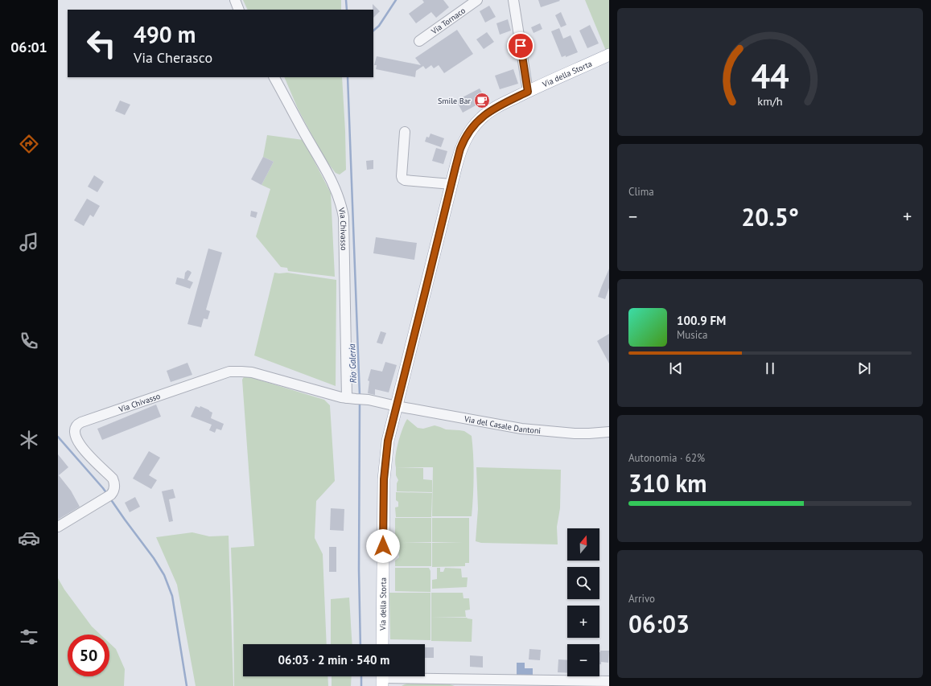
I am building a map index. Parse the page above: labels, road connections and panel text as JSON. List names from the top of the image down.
{
  "streets": {
    "main road": ["Via della Storta"],
    "street": ["Via Tornaco", "Via Chivasso", "Via del Casale Dantoni"]
  },
  "crossings": [
    ["Via della Storta", "Via Chivasso"],
    ["Via della Storta", "Via del Casale Dantoni"],
    ["Via Chivasso", "Via del Casale Dantoni"]
  ],
  "water": ["Rio Galeria"],
  "places": {
    "cafe": ["Smile Bar"]
  },
  "north": "top",
  "page": {
    "tabs": "06:01",
    "turn": ["490 m", "Via Cherasco"],
    "tile": [
      "Clima",
      ["Autonomia · 62%", "310 km"],
      ["Arrivo", "06:03"]
    ],
    "heat": ["−", "20.5°", "+"],
    "song": ["100.9 FM", "Musica"],
    "map_buttons": ["+", "−"],
    "limit": "50",
    "trip": "06:03 · 2 min · 540 m",
    "gauge": ["44", "km/h"]
  }
}
